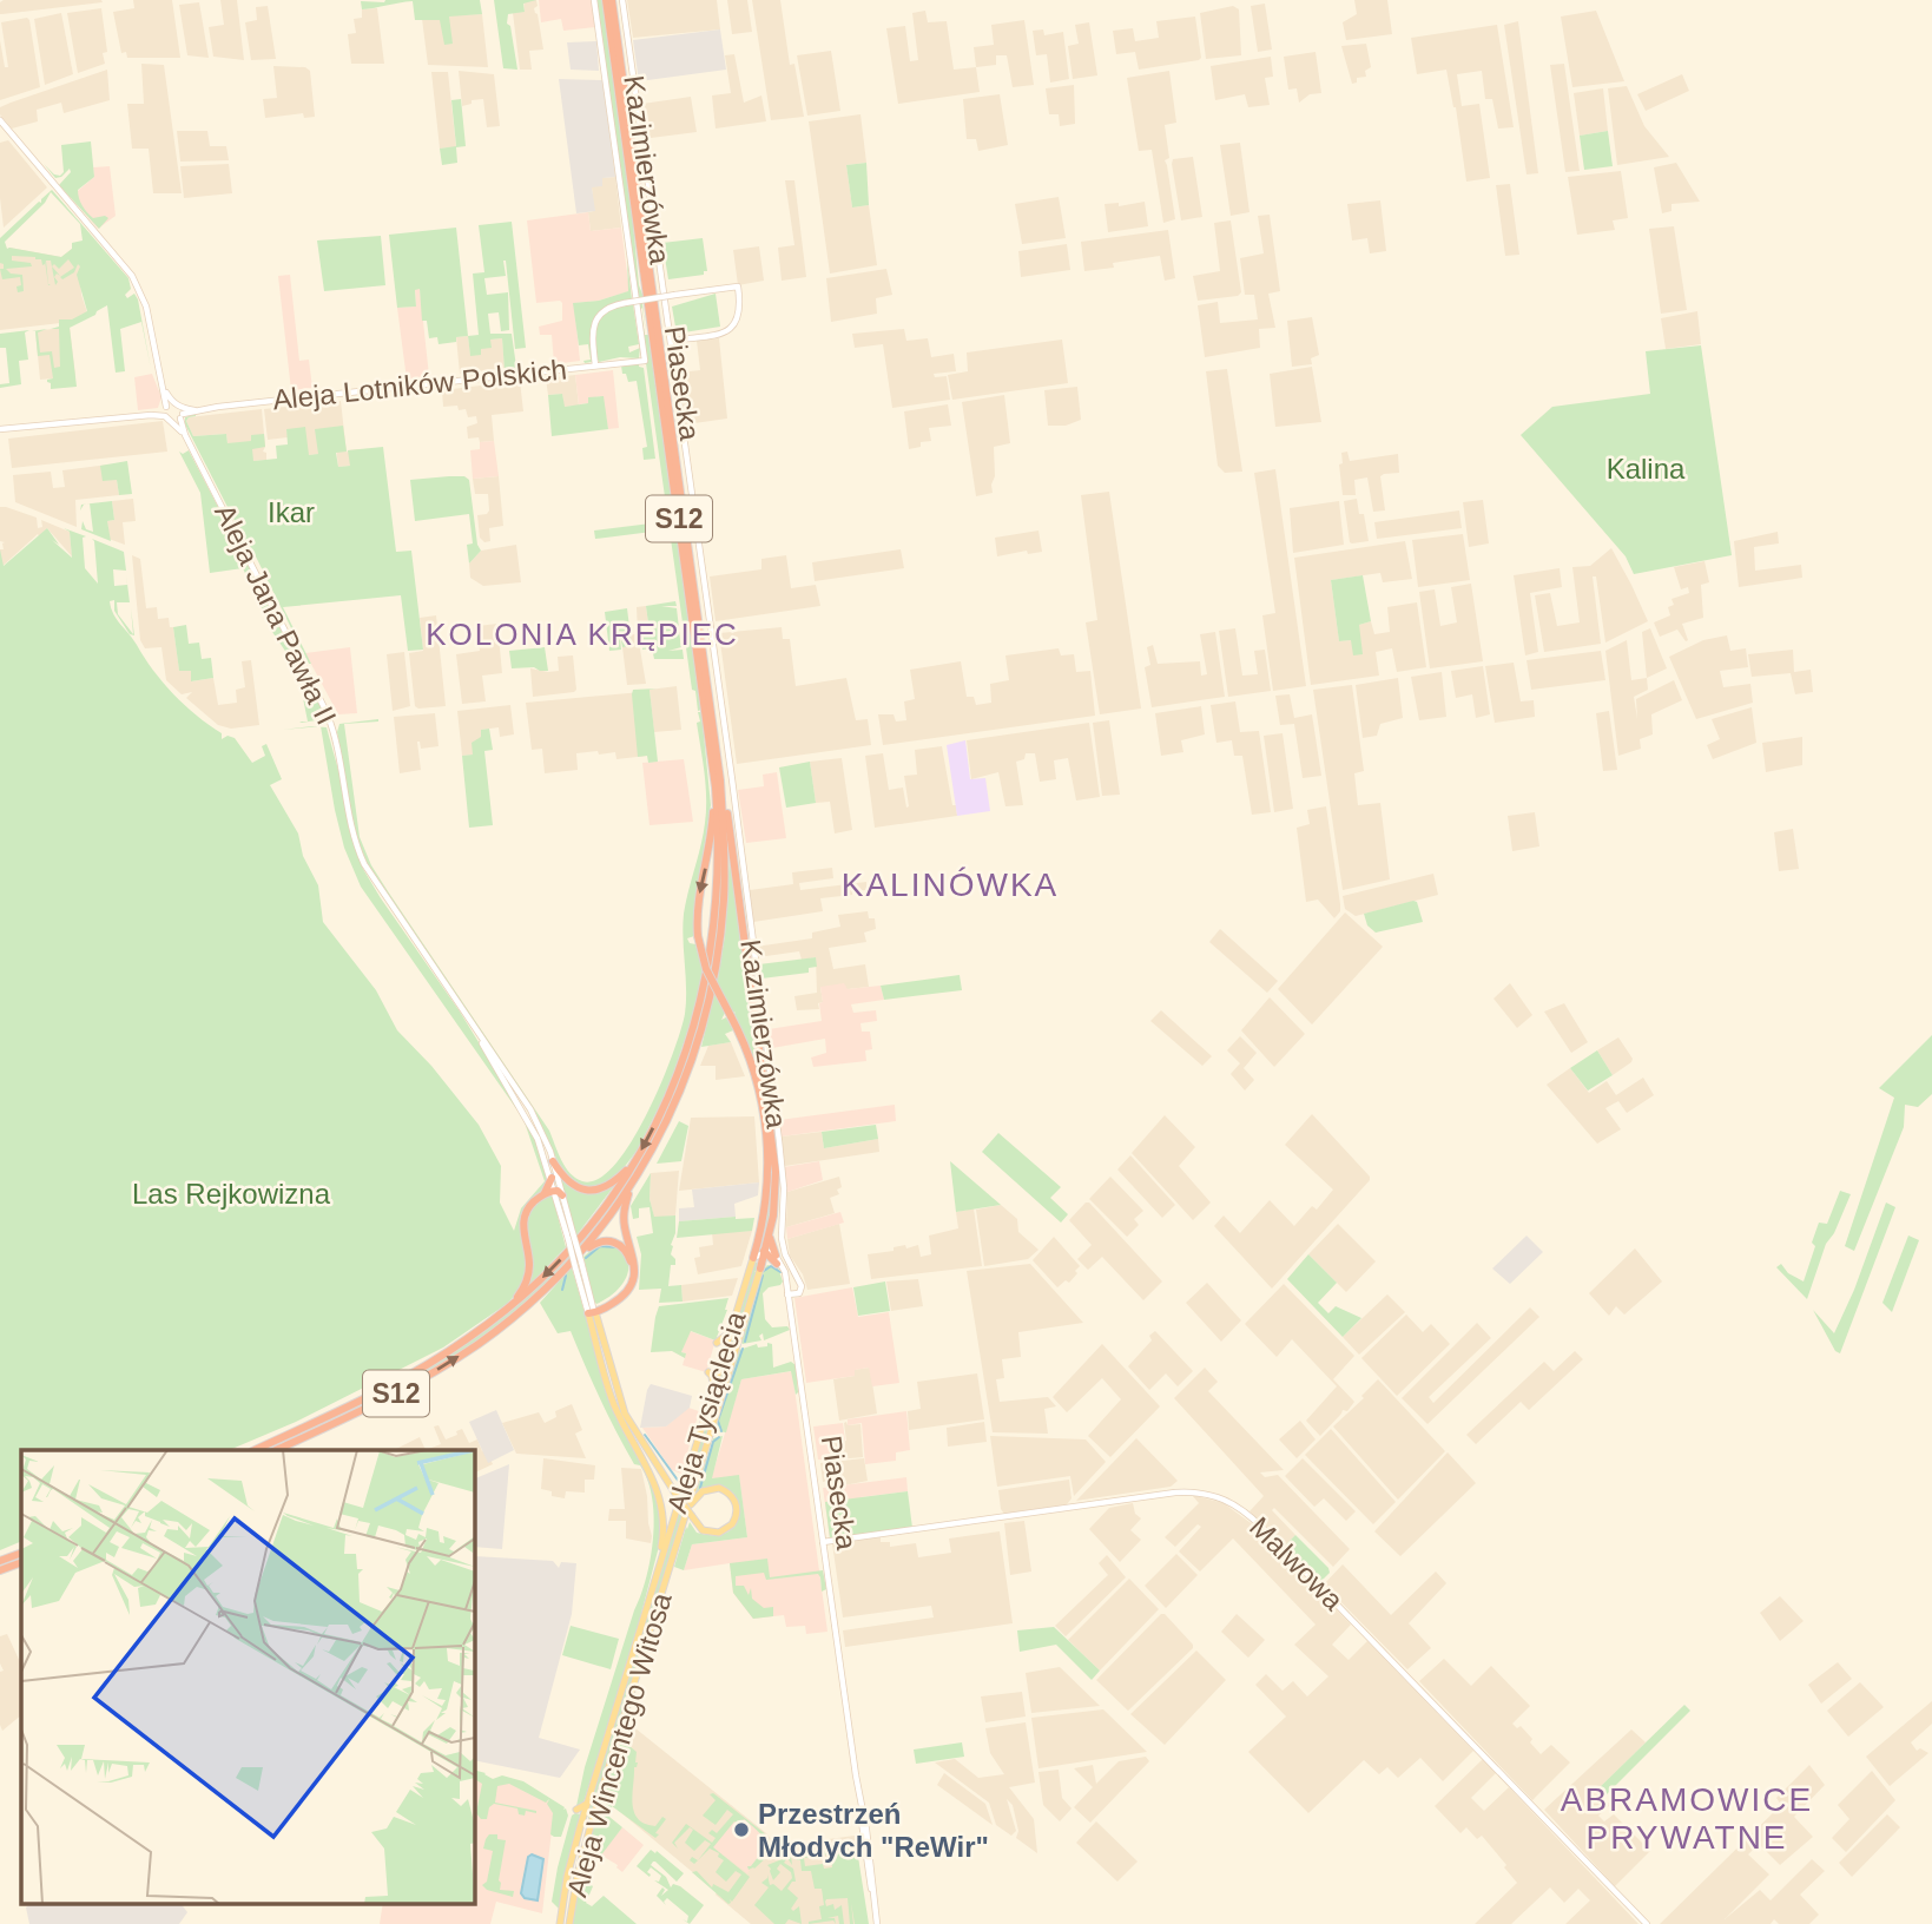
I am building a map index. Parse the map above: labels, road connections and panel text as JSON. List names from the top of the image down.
{
  "streets": {
    "highway": ["Piasecka", "S12"],
    "main road": ["Aleja Tysiąclecia", "Aleja Wincentego Witosa"],
    "street": [
      "Kazimierzówka",
      "Aleja Lotników Polskich",
      "Aleja Jana Pawła II",
      "Malwowa"
    ]
  },
  "crossings": [
    ["Kazimierzówka", "Piasecka"],
    ["Piasecka", "S12"],
    ["Piasecka", "Malwowa"],
    ["Aleja Lotników Polskich", "Aleja Jana Pawła II"],
    ["S12", "Aleja Jana Pawła II"],
    ["Aleja Tysiąclecia", "Aleja Wincentego Witosa"]
  ],
  "districts": ["KOLONIA KRĘPIEC", "KALINÓWKA", "ABRAMOWICE PRYWATNE"],
  "parks": ["Kalina", "Ikar", "Las Rejkowizna"],
  "places": ["Przestrzeń Młodych \"ReWir\""]
}
